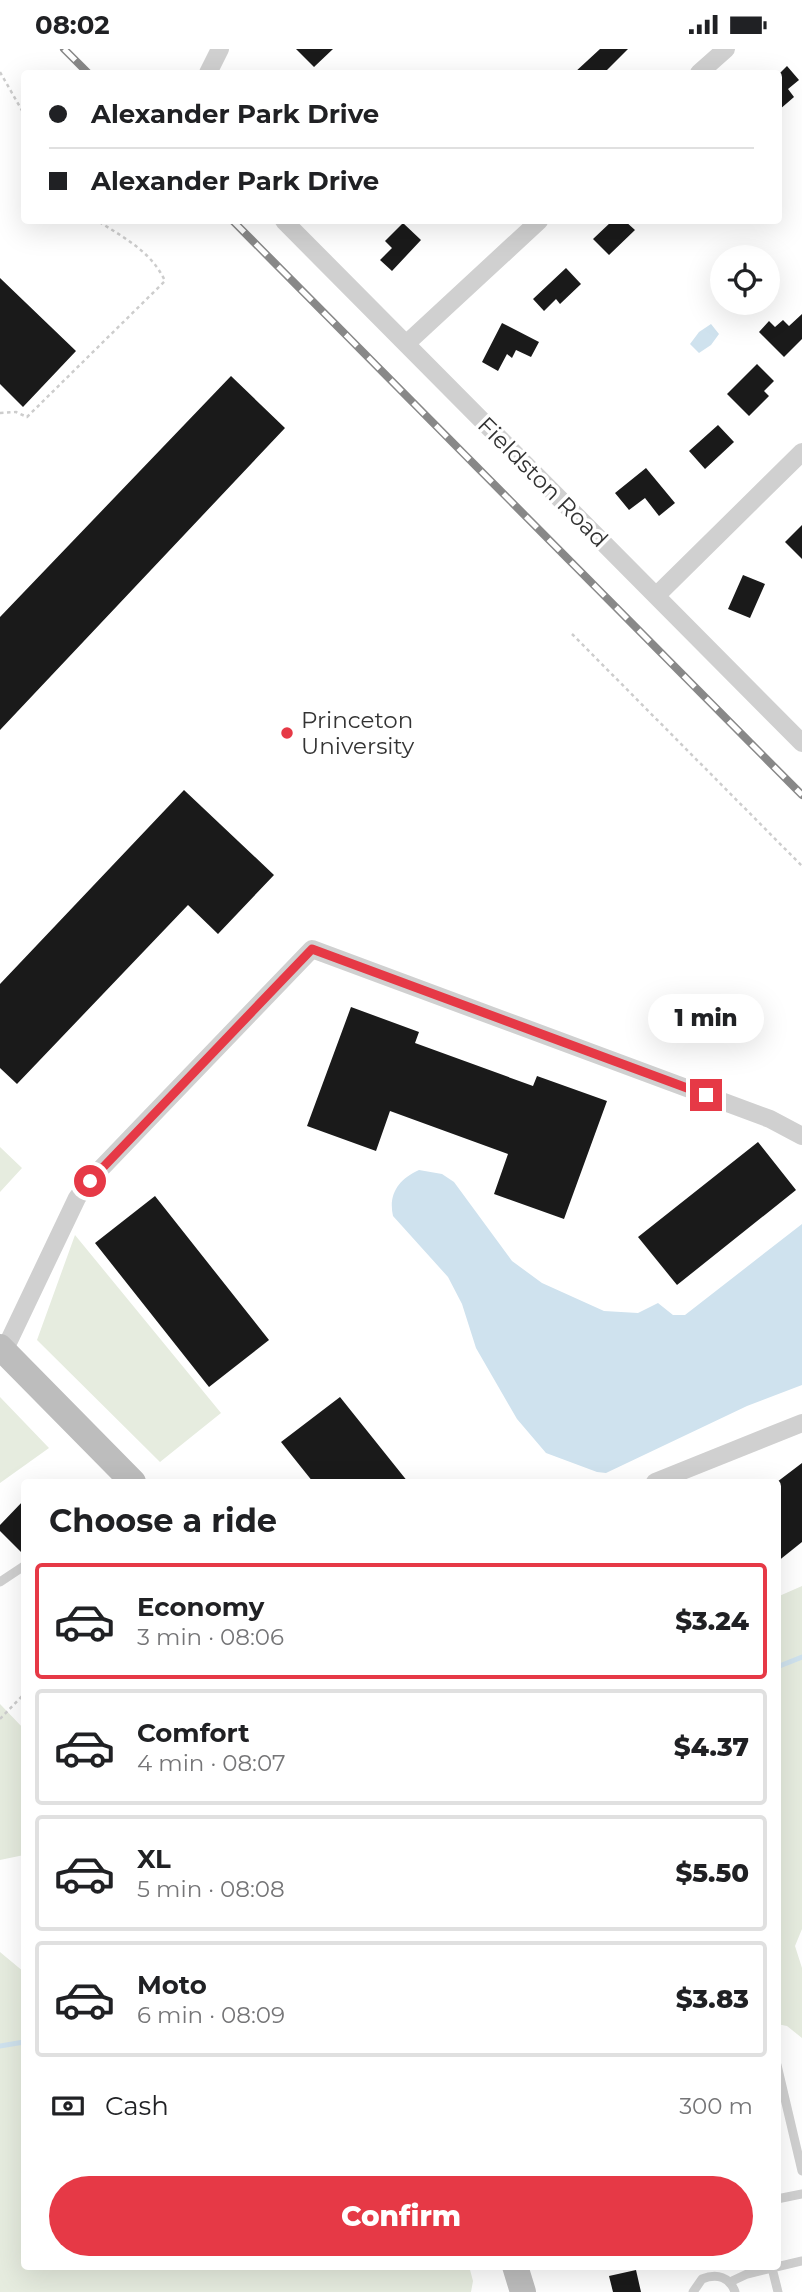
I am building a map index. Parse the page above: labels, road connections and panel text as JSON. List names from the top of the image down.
{
  "streets": {
    "street": ["Fieldston Road"]
  },
  "places": ["Princeton University"],
  "page": {
    "status": "08:02",
    "banner": ["Alexander Park Drive", "Alexander Park Drive"],
    "bubble": "1 min",
    "heading": "Choose a ride",
    "list": [
      {
        "name": "Economy",
        "note": "3 min · 08:06",
        "value": "$3.24"
      },
      {
        "name": "Comfort",
        "note": "4 min · 08:07",
        "value": "$4.37"
      },
      {
        "name": "XL",
        "note": "5 min · 08:08",
        "value": "$5.50"
      },
      {
        "name": "Moto",
        "note": "6 min · 08:09",
        "value": "$3.83"
      }
    ],
    "pay": ["Cash", "300 m"],
    "buttons": "Confirm"
  }
}
